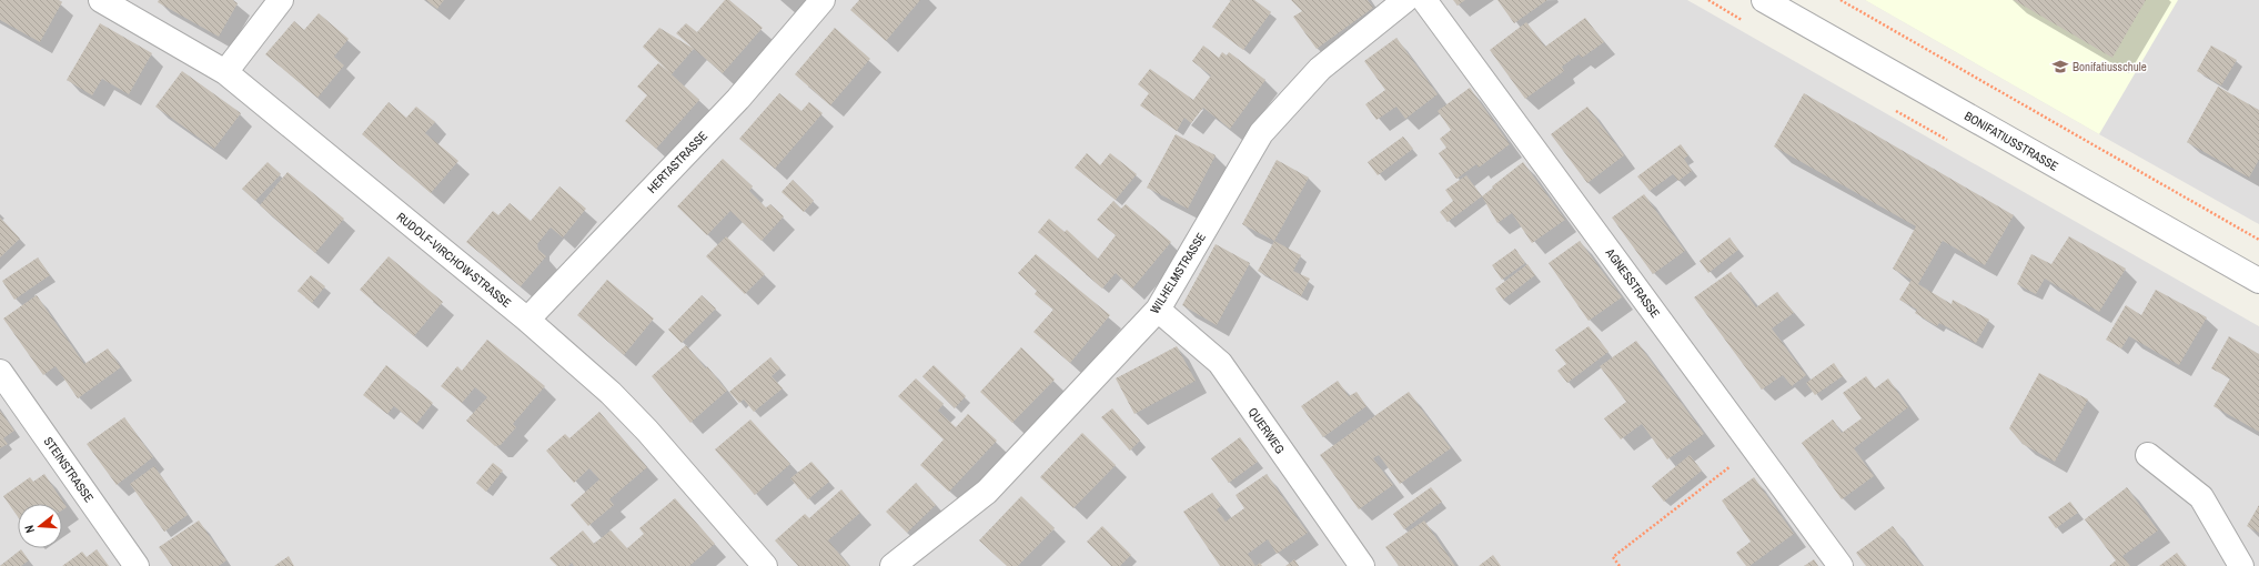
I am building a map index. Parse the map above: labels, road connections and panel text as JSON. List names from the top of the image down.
{
  "streets": {
    "street": [
      "BONIFATIUSSTRASSE",
      "HERTASTRASSE",
      "RUDOLF-VIRCHOW-STRASSE",
      "WILHELMSTRASSE",
      "AGNESSTRASSE",
      "QUERWEG",
      "STEINSTRASSE"
    ]
  },
  "crossings": [
    ["HERTASTRASSE", "RUDOLF-VIRCHOW-STRASSE"],
    ["WILHELMSTRASSE", "QUERWEG"]
  ],
  "places": {
    "school or university": ["Bonifatiusschule"]
  },
  "north": "left"
}
